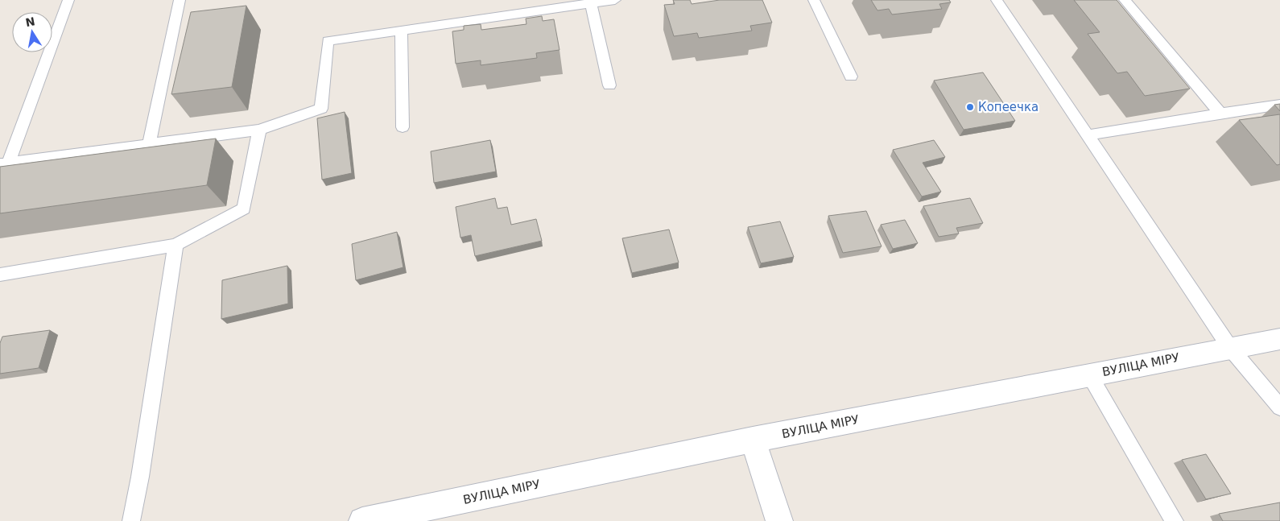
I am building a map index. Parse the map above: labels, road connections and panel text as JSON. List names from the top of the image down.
{
  "streets": {
    "main road": ["ВУЛІЦА МІРУ"]
  },
  "places": ["Копеечка"],
  "north": "top"
}
